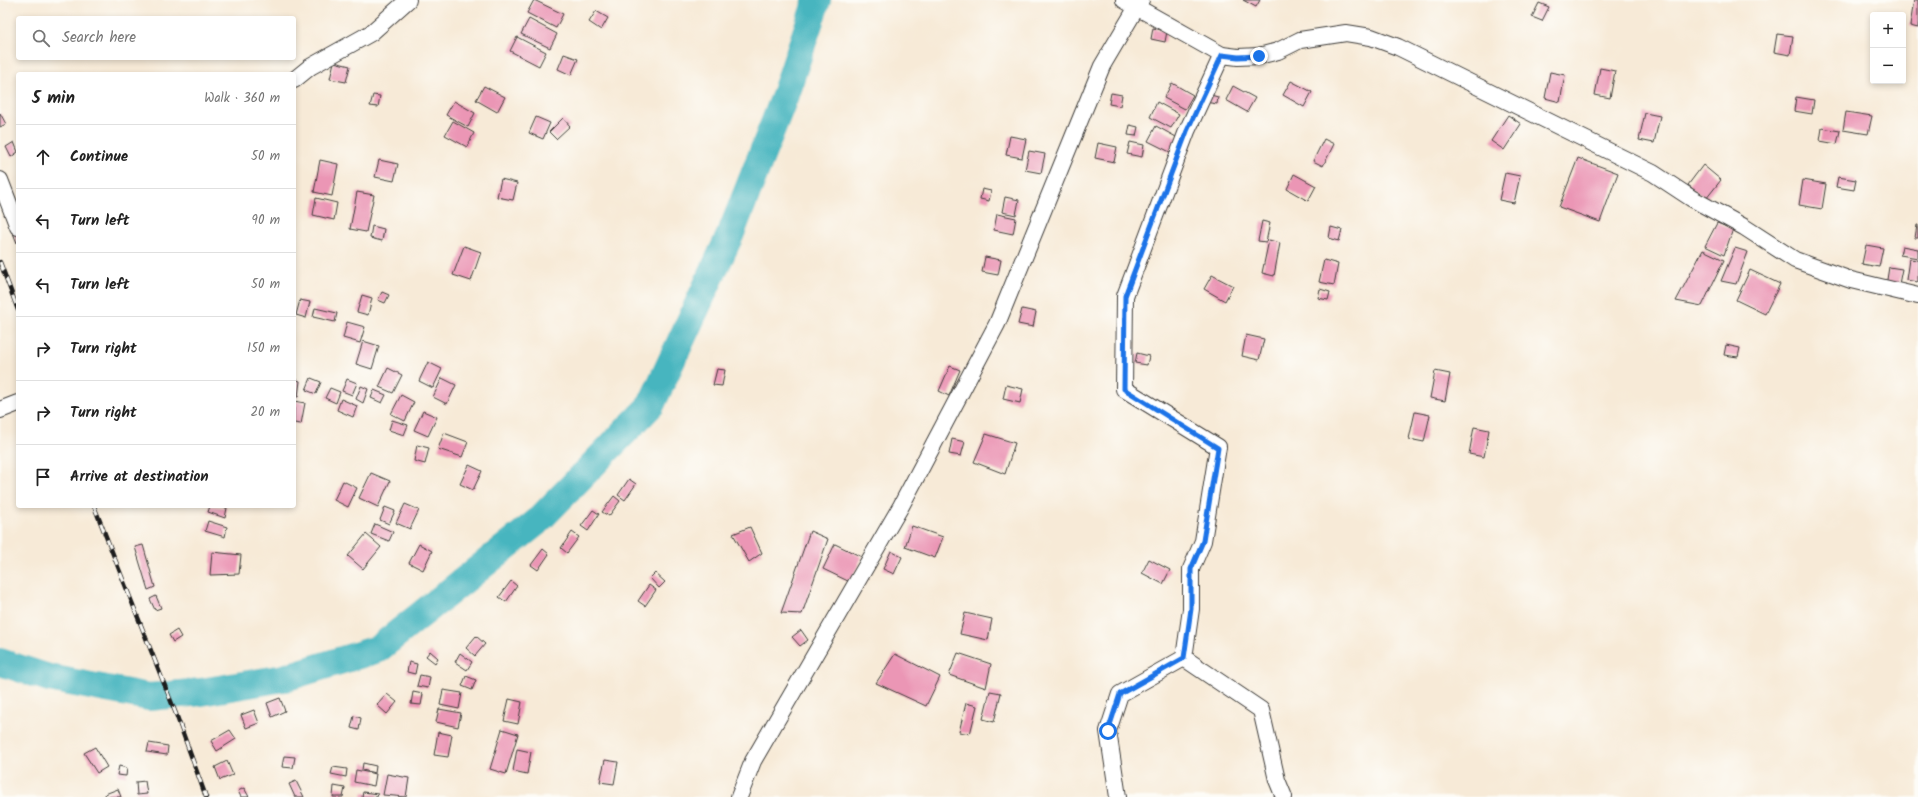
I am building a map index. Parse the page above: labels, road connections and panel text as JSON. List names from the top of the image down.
{
  "page": {
    "map_buttons": ["+", "−"],
    "search": "Search here",
    "heading": ["5 min", "Walk · 360 m"],
    "list": [
      ["Continue", "50 m"],
      ["Turn left", "90 m"],
      ["Turn left", "50 m"],
      ["Turn right", "150 m"],
      ["Turn right", "20 m"],
      "Arrive at destination"
    ]
  }
}
